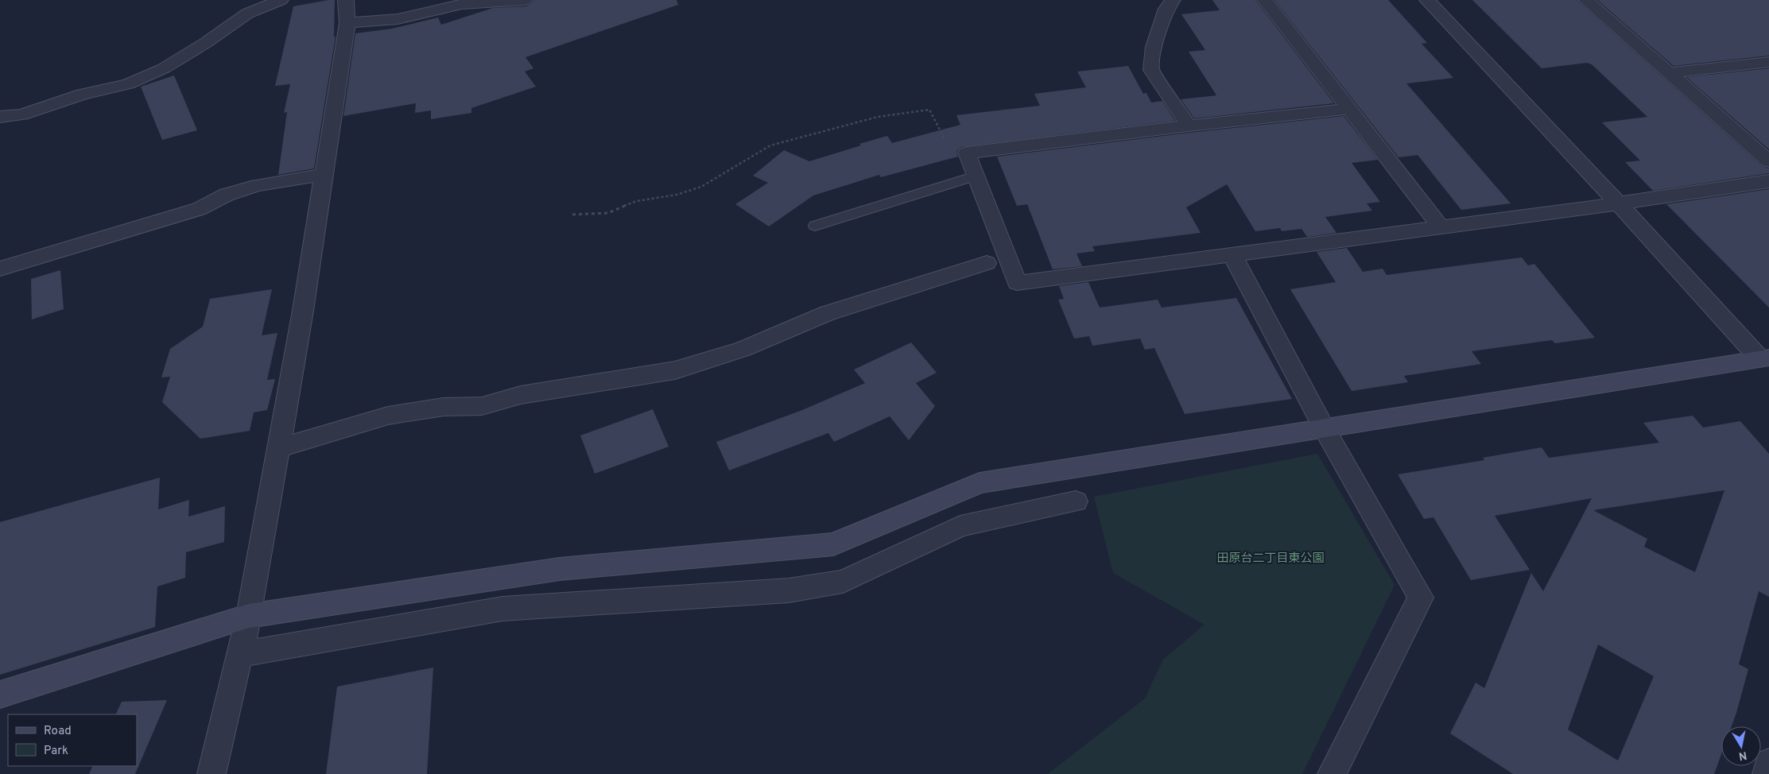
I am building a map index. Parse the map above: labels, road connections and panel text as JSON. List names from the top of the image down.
{
  "parks": ["田原台二丁目東公園"],
  "legend": ["Road", "Park"],
  "north": "bottom"
}
